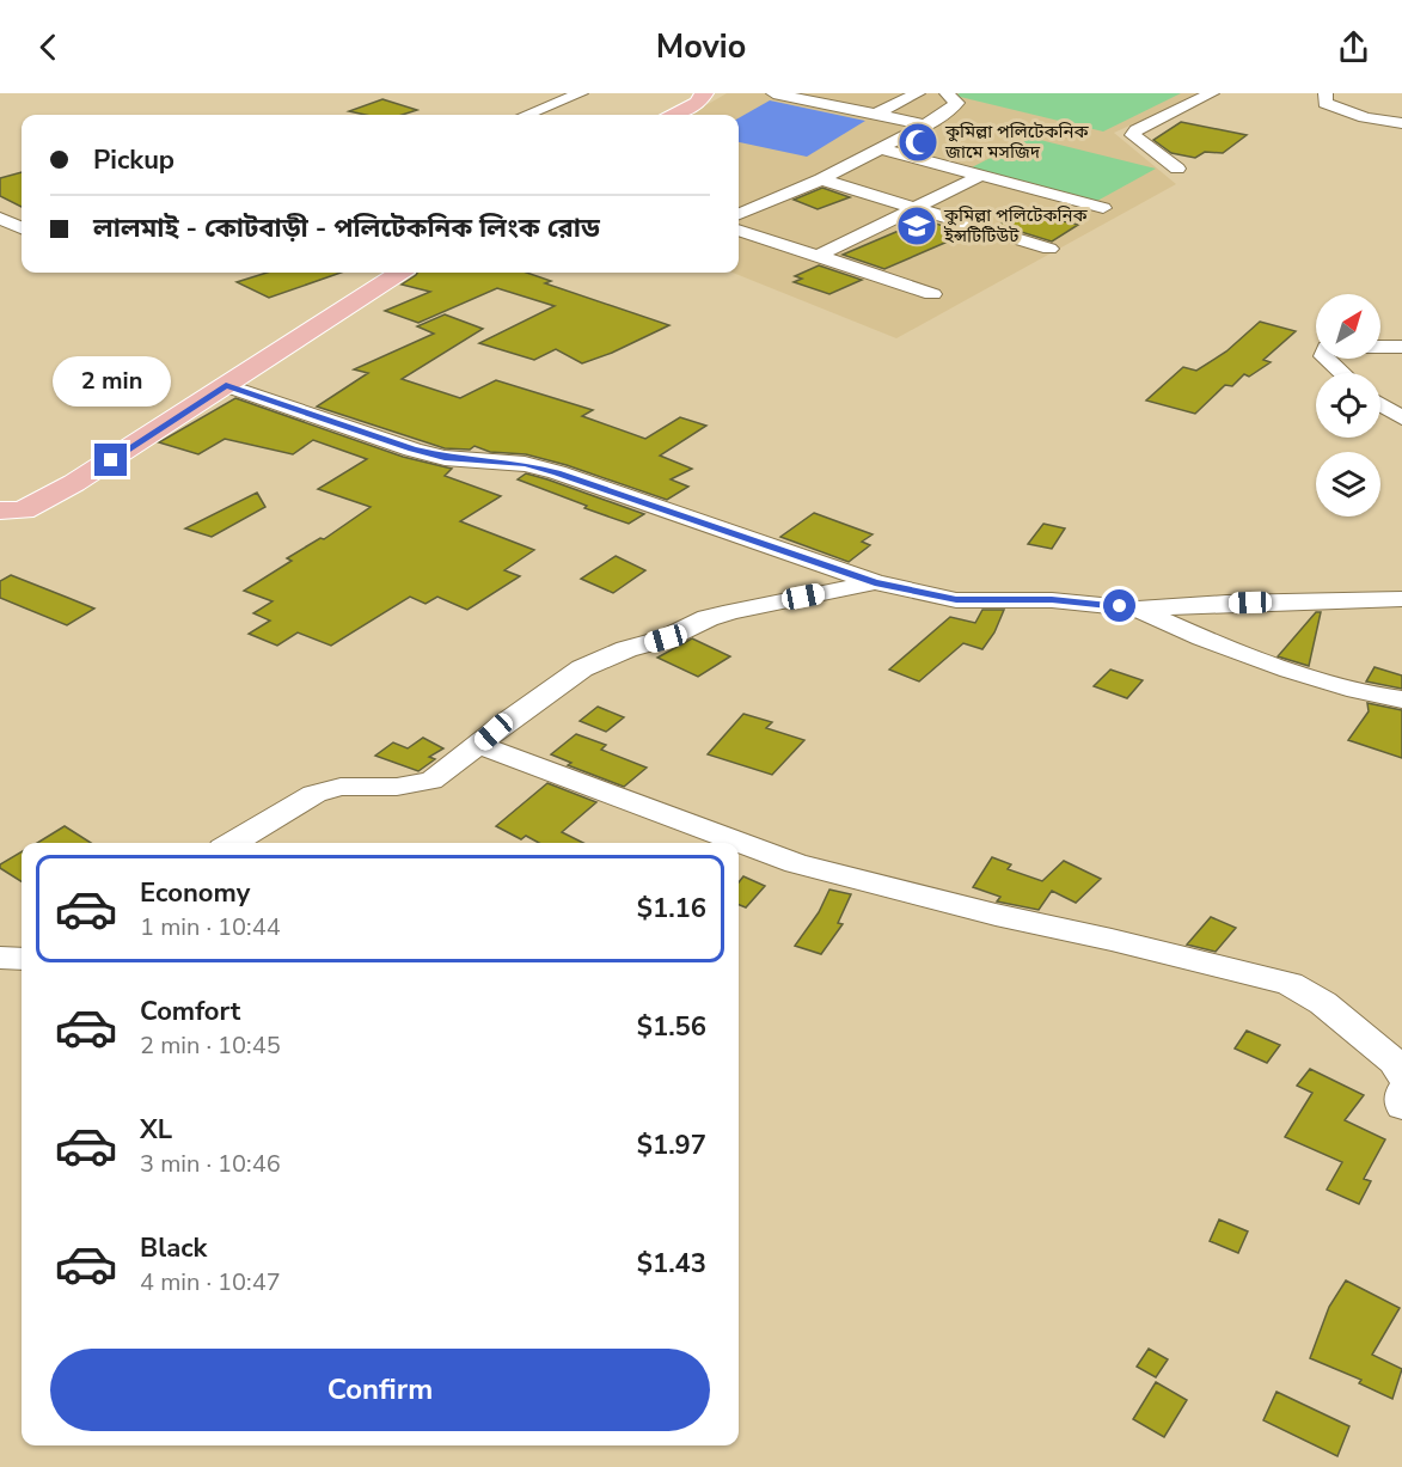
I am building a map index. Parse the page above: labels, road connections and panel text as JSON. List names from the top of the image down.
{
  "places": {
    "mosque": ["কুমিল্লা পলিটেকনিক জামে মসজিদ"],
    "school or university": ["কুমিল্লা পলিটেকনিক ইন্সটিটিউট"]
  },
  "north": "top right",
  "page": {
    "header": "Movio",
    "banner": ["Pickup", "লালমাই - কোটবাড়ী - পলিটেকনিক লিংক রোড"],
    "bubble": "2 min",
    "list": [
      {
        "name": "Economy",
        "note": "1 min · 10:44",
        "value": "$1.16"
      },
      {
        "name": "Comfort",
        "note": "2 min · 10:45",
        "value": "$1.56"
      },
      {
        "name": "XL",
        "note": "3 min · 10:46",
        "value": "$1.97"
      },
      {
        "name": "Black",
        "note": "4 min · 10:47",
        "value": "$1.43"
      }
    ],
    "buttons": "Confirm"
  }
}
